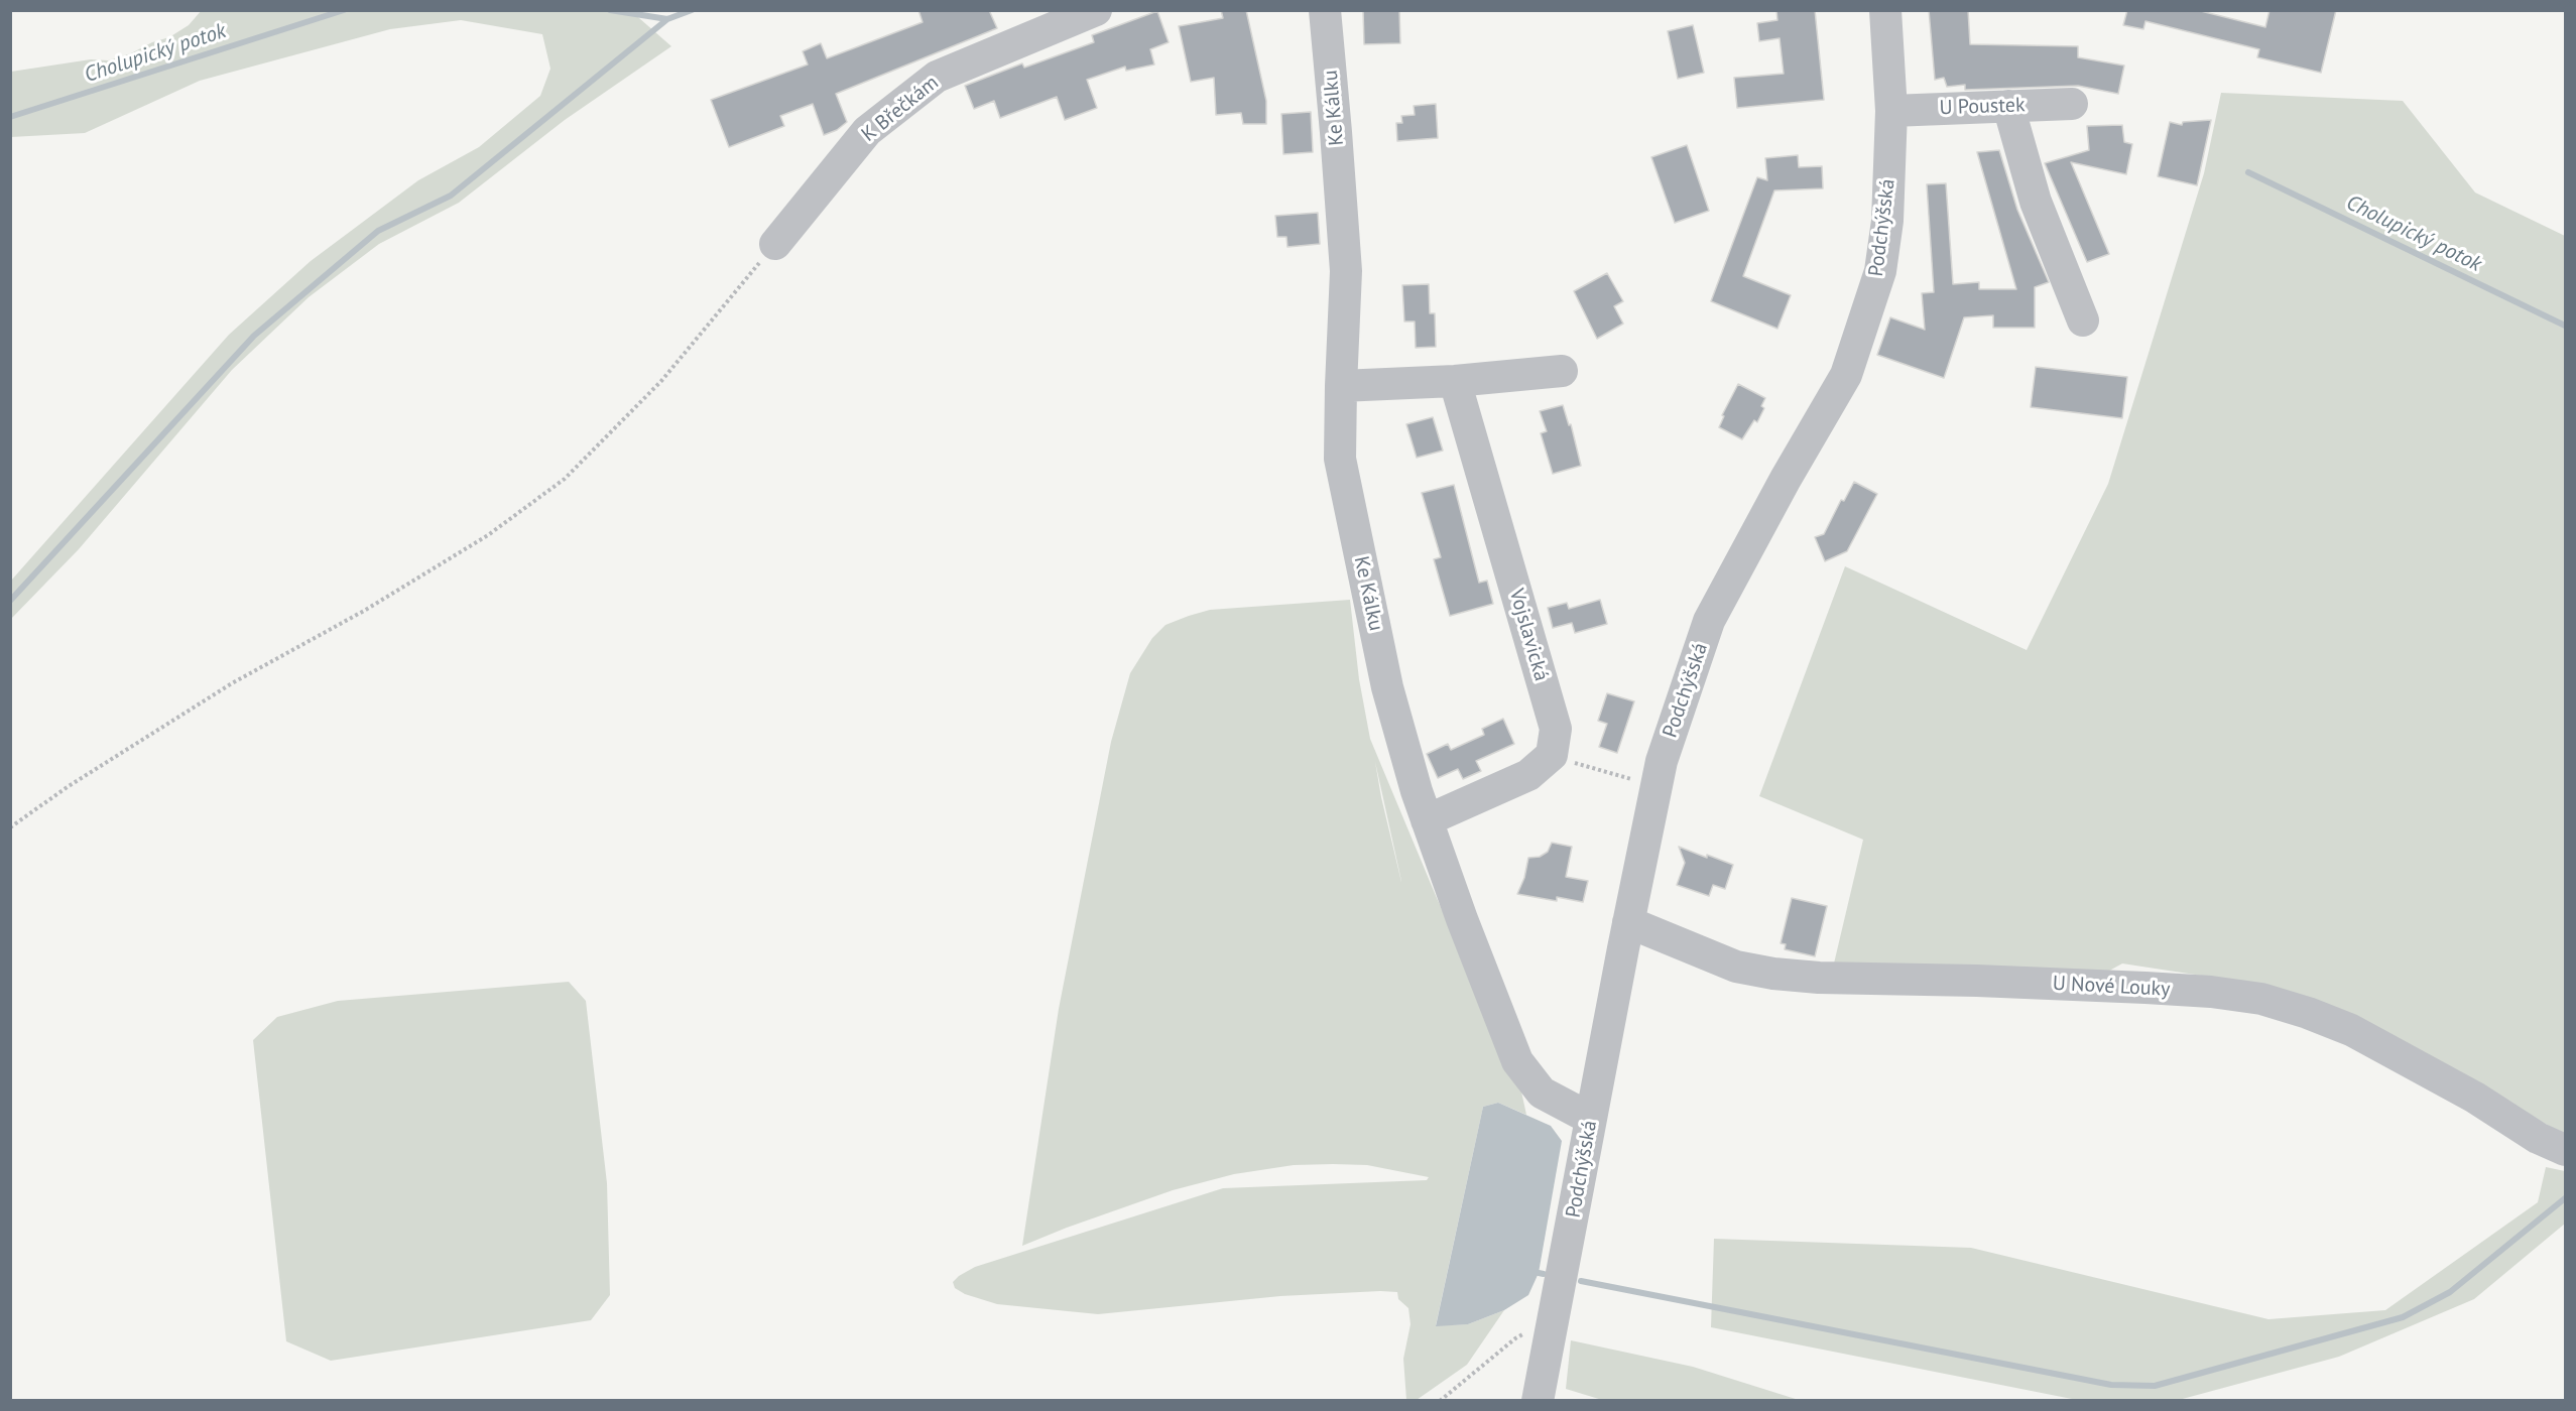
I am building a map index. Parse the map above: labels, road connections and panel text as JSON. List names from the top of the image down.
{
  "streets": {
    "street": [
      "U Poustek",
      "Ke Kálku",
      "K Břečkám",
      "Podchýšská",
      "Vojslavická",
      "U Nové Louky"
    ]
  },
  "crossings": [
    ["U Poustek", "Podchýšská"],
    ["Ke Kálku", "Podchýšská"],
    ["Podchýšská", "U Nové Louky"]
  ],
  "water": ["Cholupický potok"]
}
